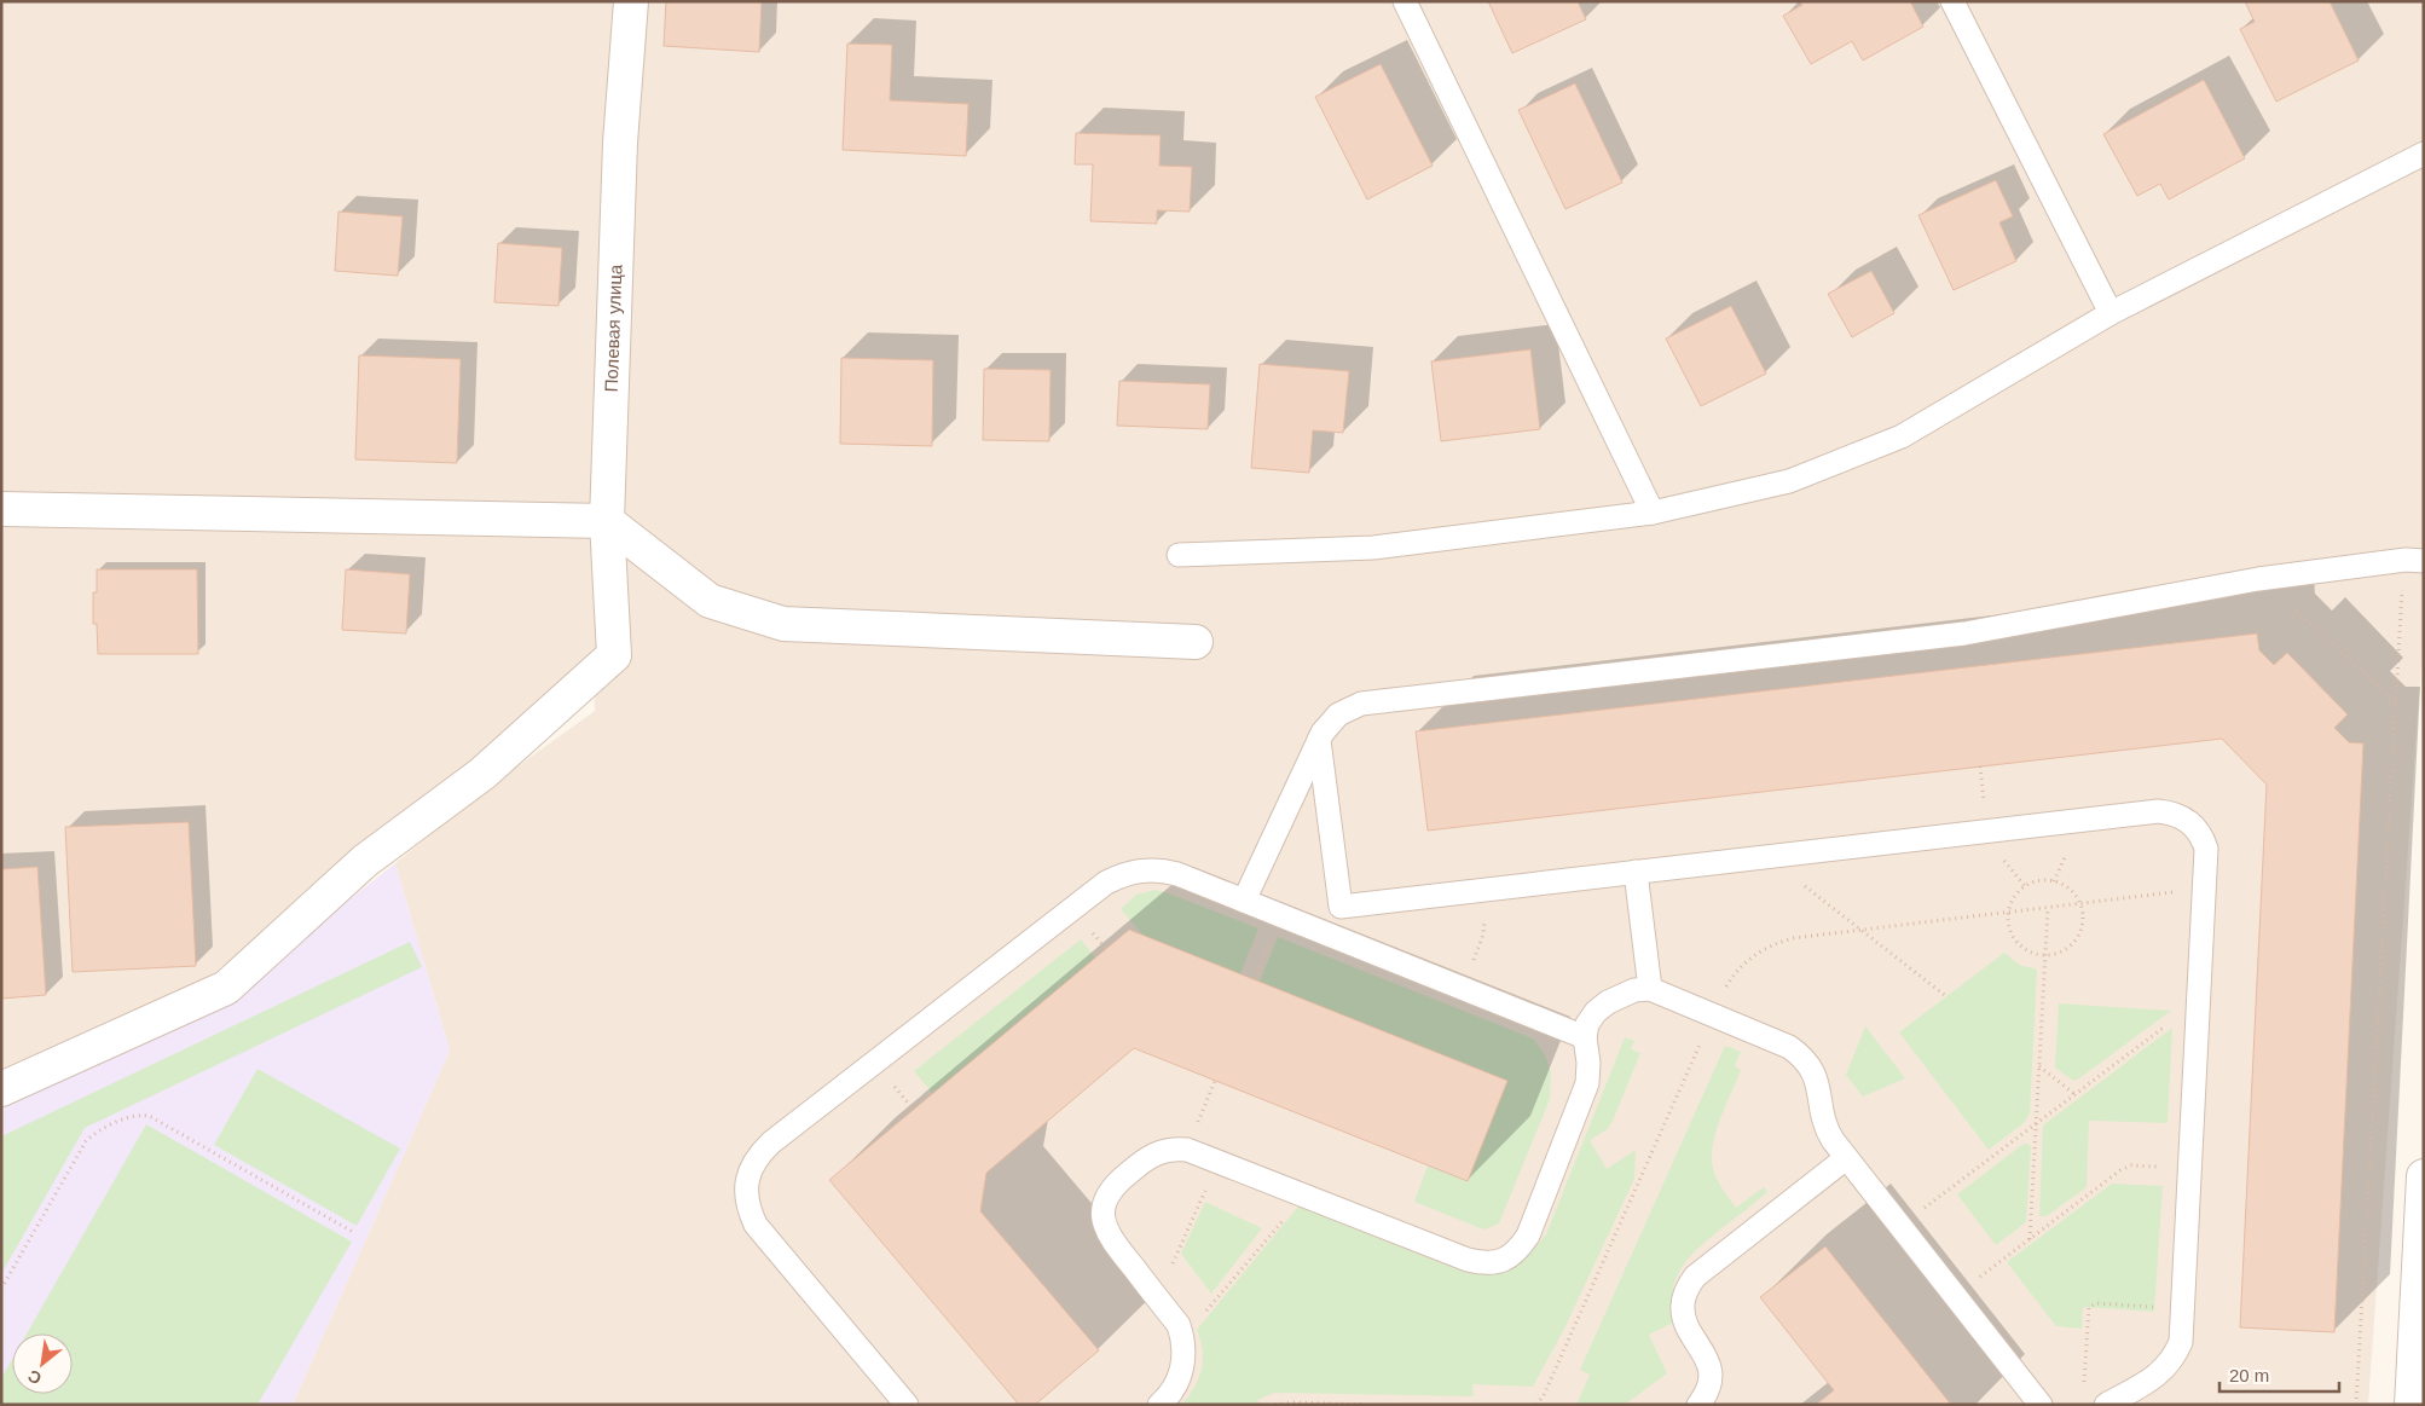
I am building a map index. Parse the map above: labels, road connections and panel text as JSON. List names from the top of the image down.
{
  "streets": {
    "street": ["Полевая улица"]
  },
  "scale_bar": "20 m",
  "north": "bottom left"
}
